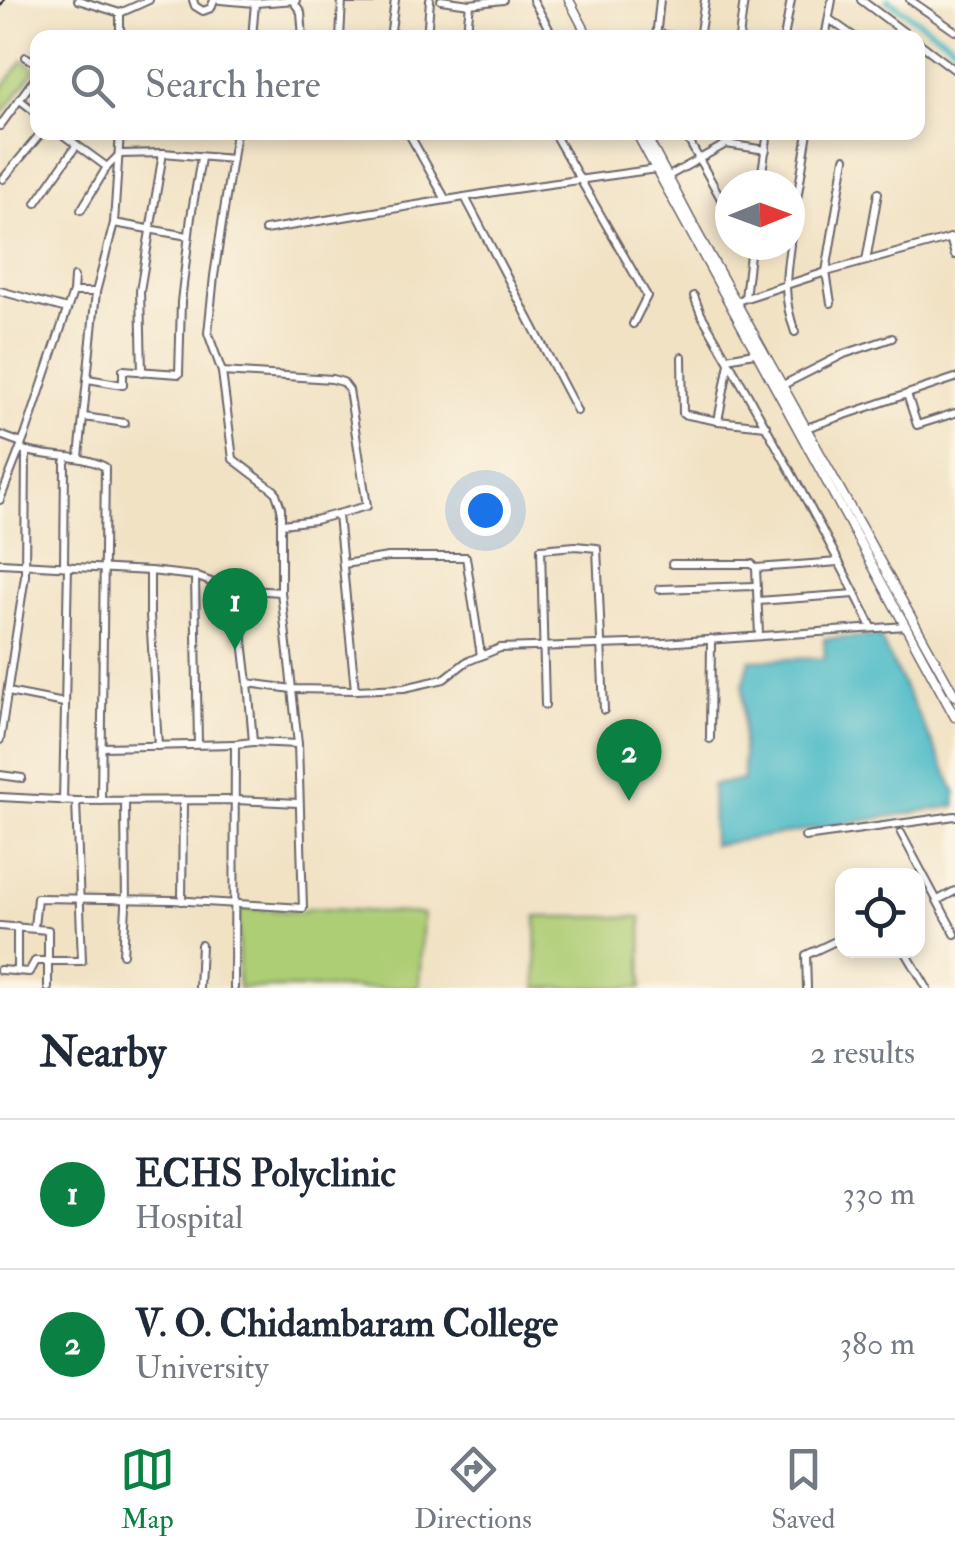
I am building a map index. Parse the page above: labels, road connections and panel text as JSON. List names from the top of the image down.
{
  "north": "right",
  "page": {
    "search": "Search here",
    "pins": ["1", "2"],
    "heading": ["Nearby", "2 results"],
    "list": [
      {
        "mark": "1",
        "name": "ECHS Polyclinic",
        "note": "Hospital",
        "value": "330 m"
      },
      {
        "mark": "2",
        "name": "V. O. Chidambaram College",
        "note": "University",
        "value": "380 m"
      }
    ],
    "nav": ["Map", "Directions", "Saved"]
  }
}
